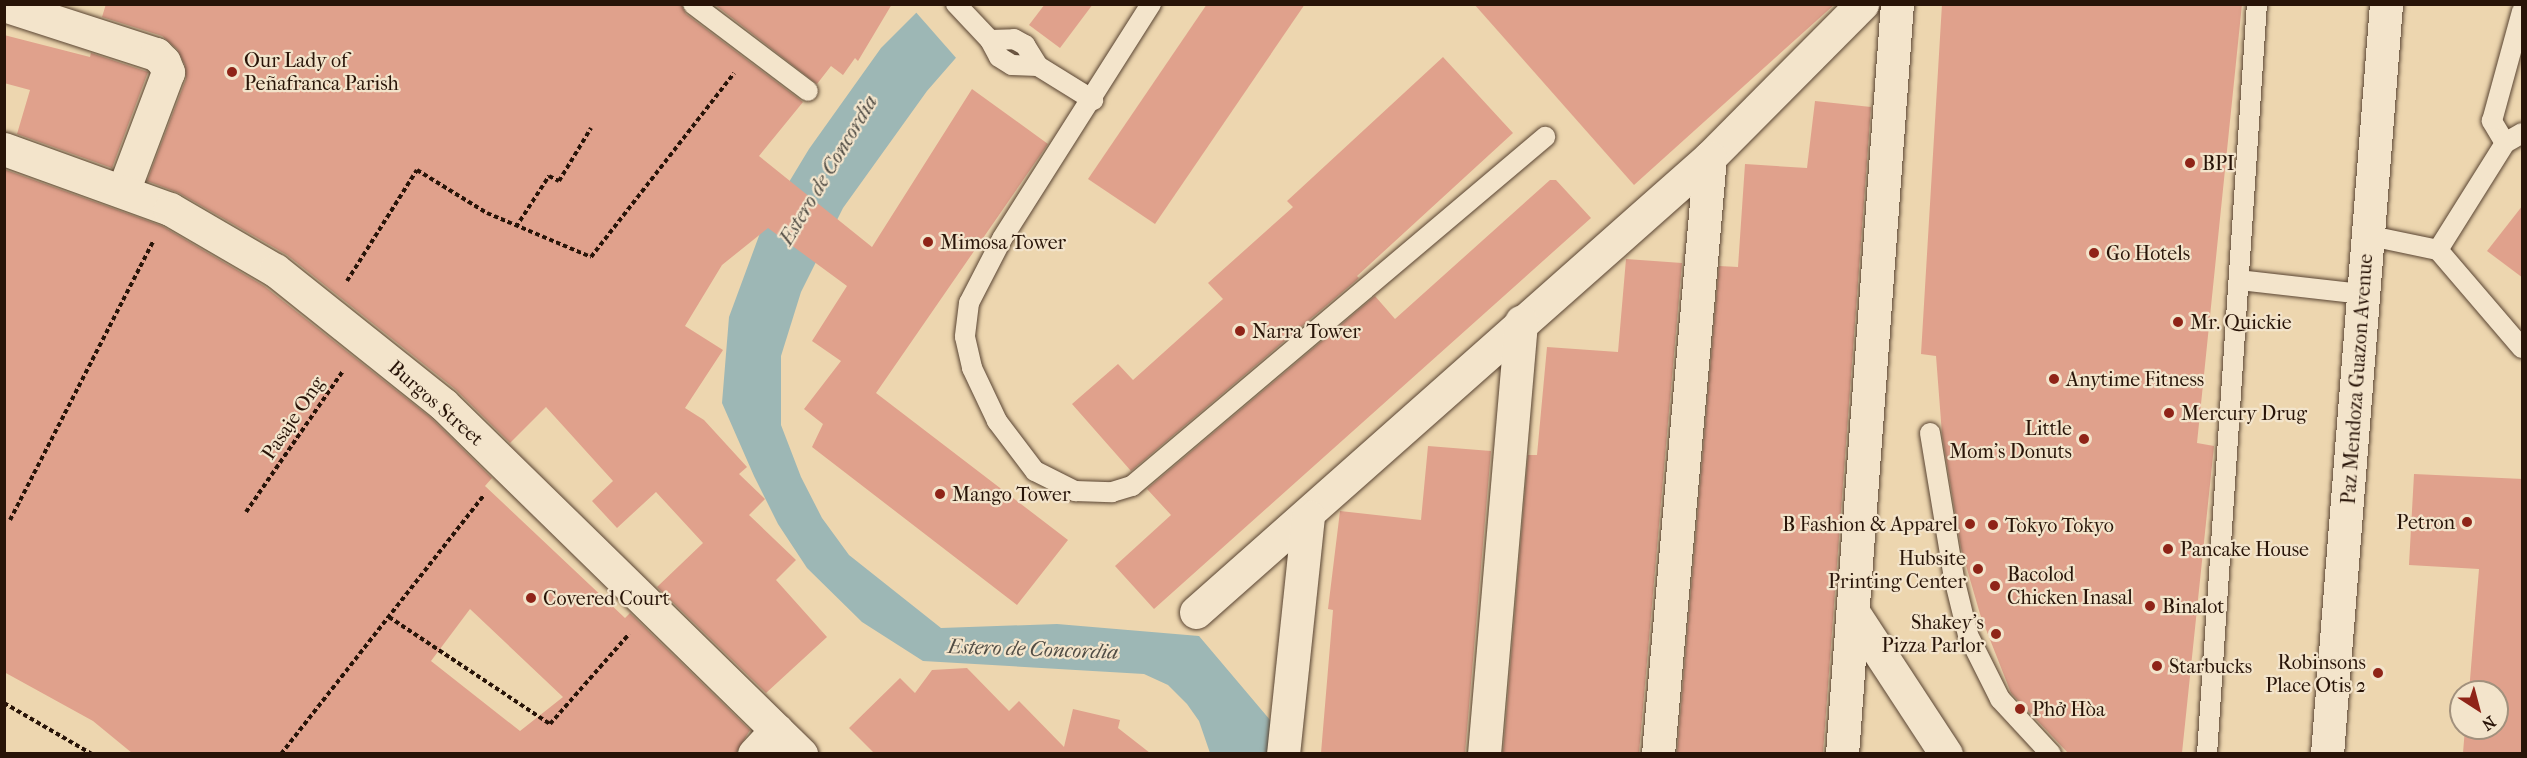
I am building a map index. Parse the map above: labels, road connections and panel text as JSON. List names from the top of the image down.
{
  "streets": {
    "street": ["Paz Mendoza Guazon Avenue", "Burgos Street"],
    "path": ["Pasaje Ong"]
  },
  "crossings": [
    ["Burgos Street", "Pasaje Ong"]
  ],
  "water": ["Estero de Concordia"],
  "places": [
    "Our Lady of Peñafranca Parish",
    "BPI",
    "Mimosa Tower",
    "Go Hotels",
    "Mr. Quickie",
    "Narra Tower",
    "Anytime Fitness",
    "Mercury Drug",
    "Little Mom's Donuts",
    "Mango Tower",
    "Petron",
    "B Fashion & Apparel",
    "Tokyo Tokyo",
    "Pancake House",
    "Hubsite Printing Center",
    "Bacolod Chicken Inasal",
    "Covered Court",
    "Binalot",
    "Shakey's Pizza Parlor",
    "Starbucks",
    "Robinsons Place Otis 2",
    "Phở Hòa"
  ],
  "north": "bottom right"
}
